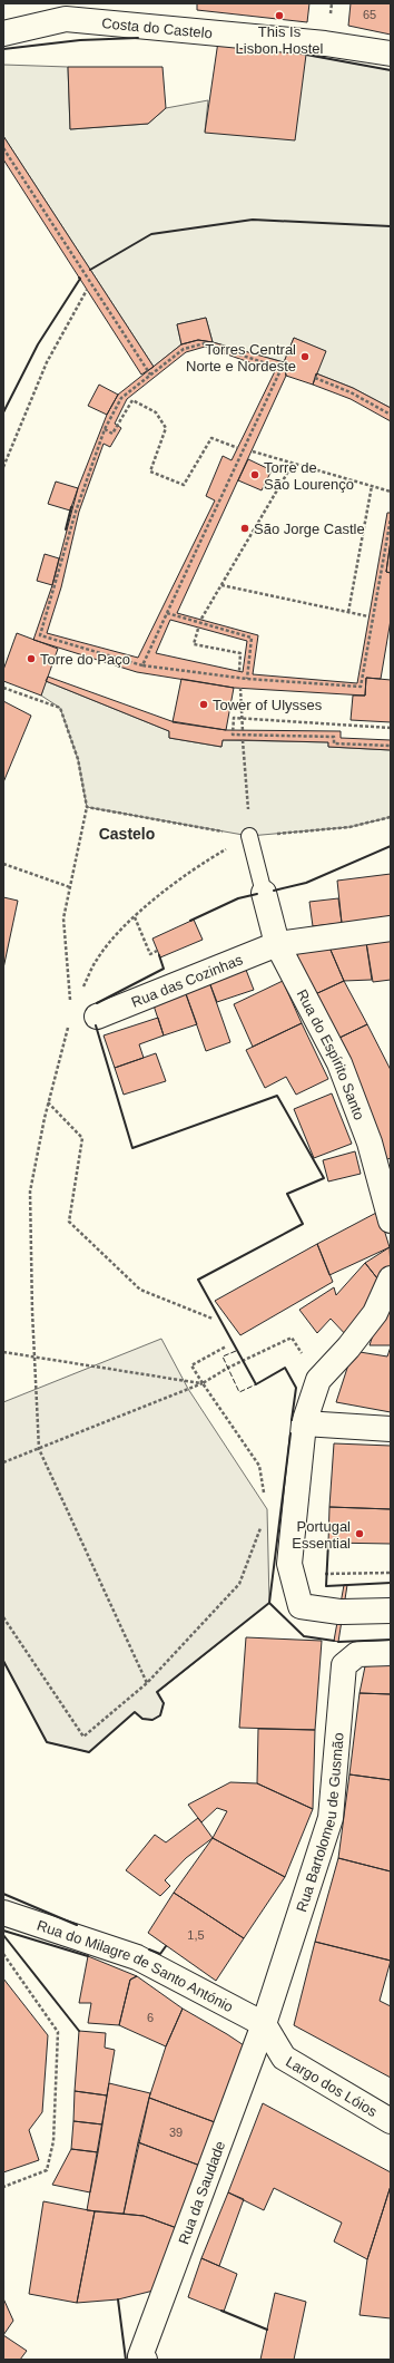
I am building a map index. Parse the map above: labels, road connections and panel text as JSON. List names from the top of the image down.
{
  "streets": {
    "street": [
      "Costa do Castelo",
      "Rua das Cozinhas",
      "Rua do Espírito Santo",
      "Rua Bartolomeu de Gusmão",
      "Rua do Milagre de Santo António",
      "Largo dos Lóios",
      "Rua da Saudade"
    ]
  },
  "crossings": [
    ["Rua das Cozinhas", "Rua do Espírito Santo"],
    ["Rua Bartolomeu de Gusmão", "Rua do Milagre de Santo António"],
    ["Rua Bartolomeu de Gusmão", "Largo dos Lóios"],
    ["Rua Bartolomeu de Gusmão", "Rua da Saudade"],
    ["Rua do Milagre de Santo António", "Largo dos Lóios"],
    ["Rua do Milagre de Santo António", "Rua da Saudade"],
    ["Largo dos Lóios", "Rua da Saudade"]
  ],
  "districts": ["Castelo"],
  "places": [
    "This Is Lisbon Hostel",
    "Torres Central Norte e Nordeste",
    "Torre de São Lourenço",
    "São Jorge Castle",
    "Torre do Paço",
    "Tower of Ulysses",
    "Portugal Essential"
  ],
  "house_numbers": [
    "65",
    "1,5",
    "6",
    "39"
  ]
}
